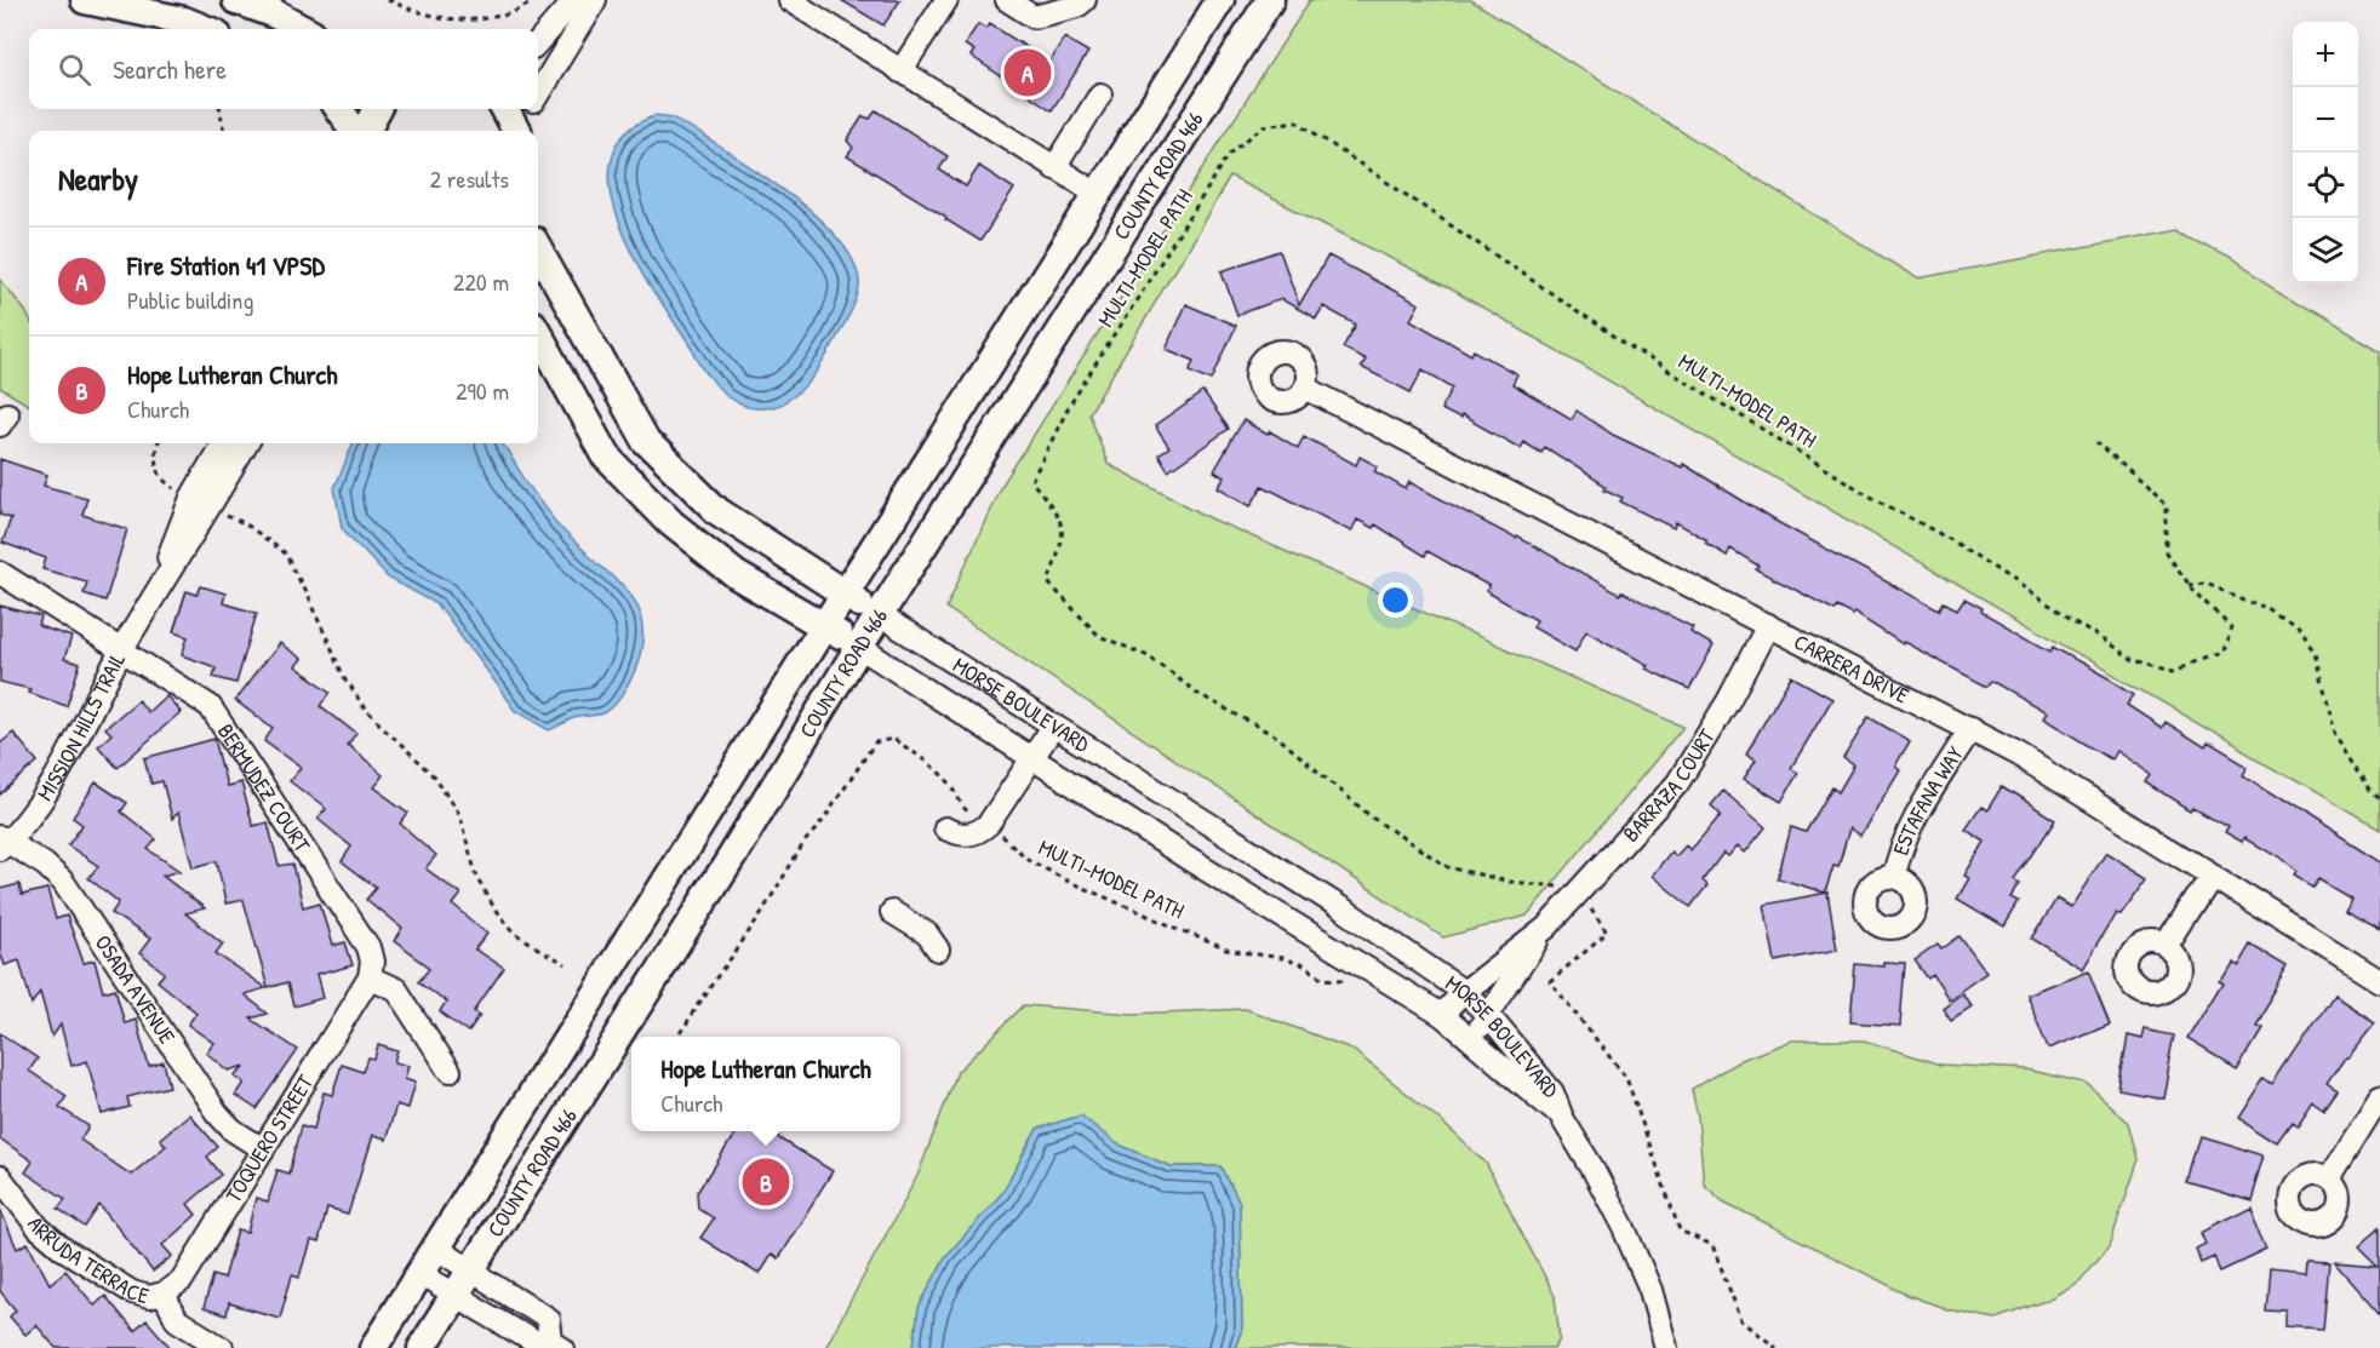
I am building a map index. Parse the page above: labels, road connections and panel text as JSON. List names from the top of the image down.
{
  "streets": {
    "main road": ["COUNTY ROAD 466", "MORSE BOULEVARD"],
    "street": [
      "CARRERA DRIVE",
      "MISSION HILLS TRAIL",
      "BARRAZA COURT",
      "BERMUDEZ COURT",
      "ESTAFANA WAY",
      "OSADA AVENUE",
      "TOQUERO STREET",
      "ARRUDA TERRACE"
    ],
    "path": ["MULTI-MODEL PATH"]
  },
  "crossings": [
    ["COUNTY ROAD 466", "MORSE BOULEVARD"],
    ["MULTI-MODEL PATH", "MORSE BOULEVARD"],
    ["MULTI-MODEL PATH", "BARRAZA COURT"],
    ["CARRERA DRIVE", "BARRAZA COURT"],
    ["CARRERA DRIVE", "ESTAFANA WAY"],
    ["MORSE BOULEVARD", "BARRAZA COURT"],
    ["MISSION HILLS TRAIL", "BERMUDEZ COURT"],
    ["MISSION HILLS TRAIL", "OSADA AVENUE"],
    ["BERMUDEZ COURT", "TOQUERO STREET"],
    ["OSADA AVENUE", "TOQUERO STREET"],
    ["TOQUERO STREET", "ARRUDA TERRACE"]
  ],
  "page": {
    "map_buttons": ["+", "−"],
    "search": "Search here",
    "pins": ["A", "B"],
    "heading": ["Nearby", "2 results"],
    "list": [
      {
        "mark": "A",
        "name": "Fire Station 41 VPSD",
        "note": "Public building",
        "value": "220 m"
      },
      {
        "mark": "B",
        "name": "Hope Lutheran Church",
        "note": "Church",
        "value": "290 m"
      }
    ],
    "popup": ["Hope Lutheran Church", "Church"]
  }
}
